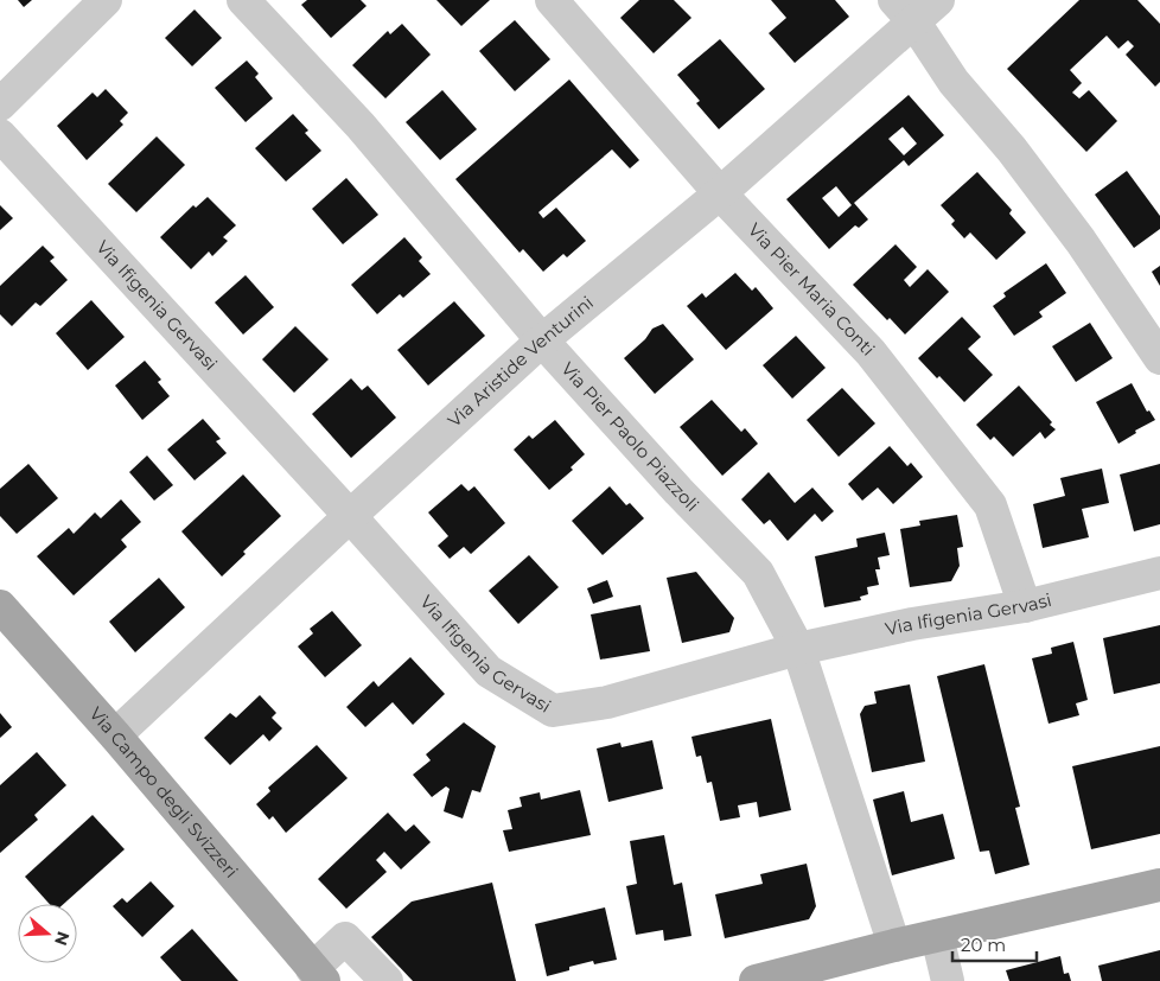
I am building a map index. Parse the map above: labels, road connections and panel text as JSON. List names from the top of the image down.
{
  "streets": {
    "main road": ["Via Campo degli Svizzeri"],
    "street": [
      "Via Pier Maria Conti",
      "Via Ifigenia Gervasi",
      "Via Aristide Venturini",
      "Via Pier Paolo Piazzoli"
    ]
  },
  "crossings": [
    ["Via Pier Maria Conti", "Via Ifigenia Gervasi"],
    ["Via Pier Maria Conti", "Via Aristide Venturini"],
    ["Via Ifigenia Gervasi", "Via Aristide Venturini"],
    ["Via Ifigenia Gervasi", "Via Pier Paolo Piazzoli"],
    ["Via Aristide Venturini", "Via Pier Paolo Piazzoli"],
    ["Via Aristide Venturini", "Via Campo degli Svizzeri"]
  ],
  "scale_bar": "20 m",
  "north": "right"
}
